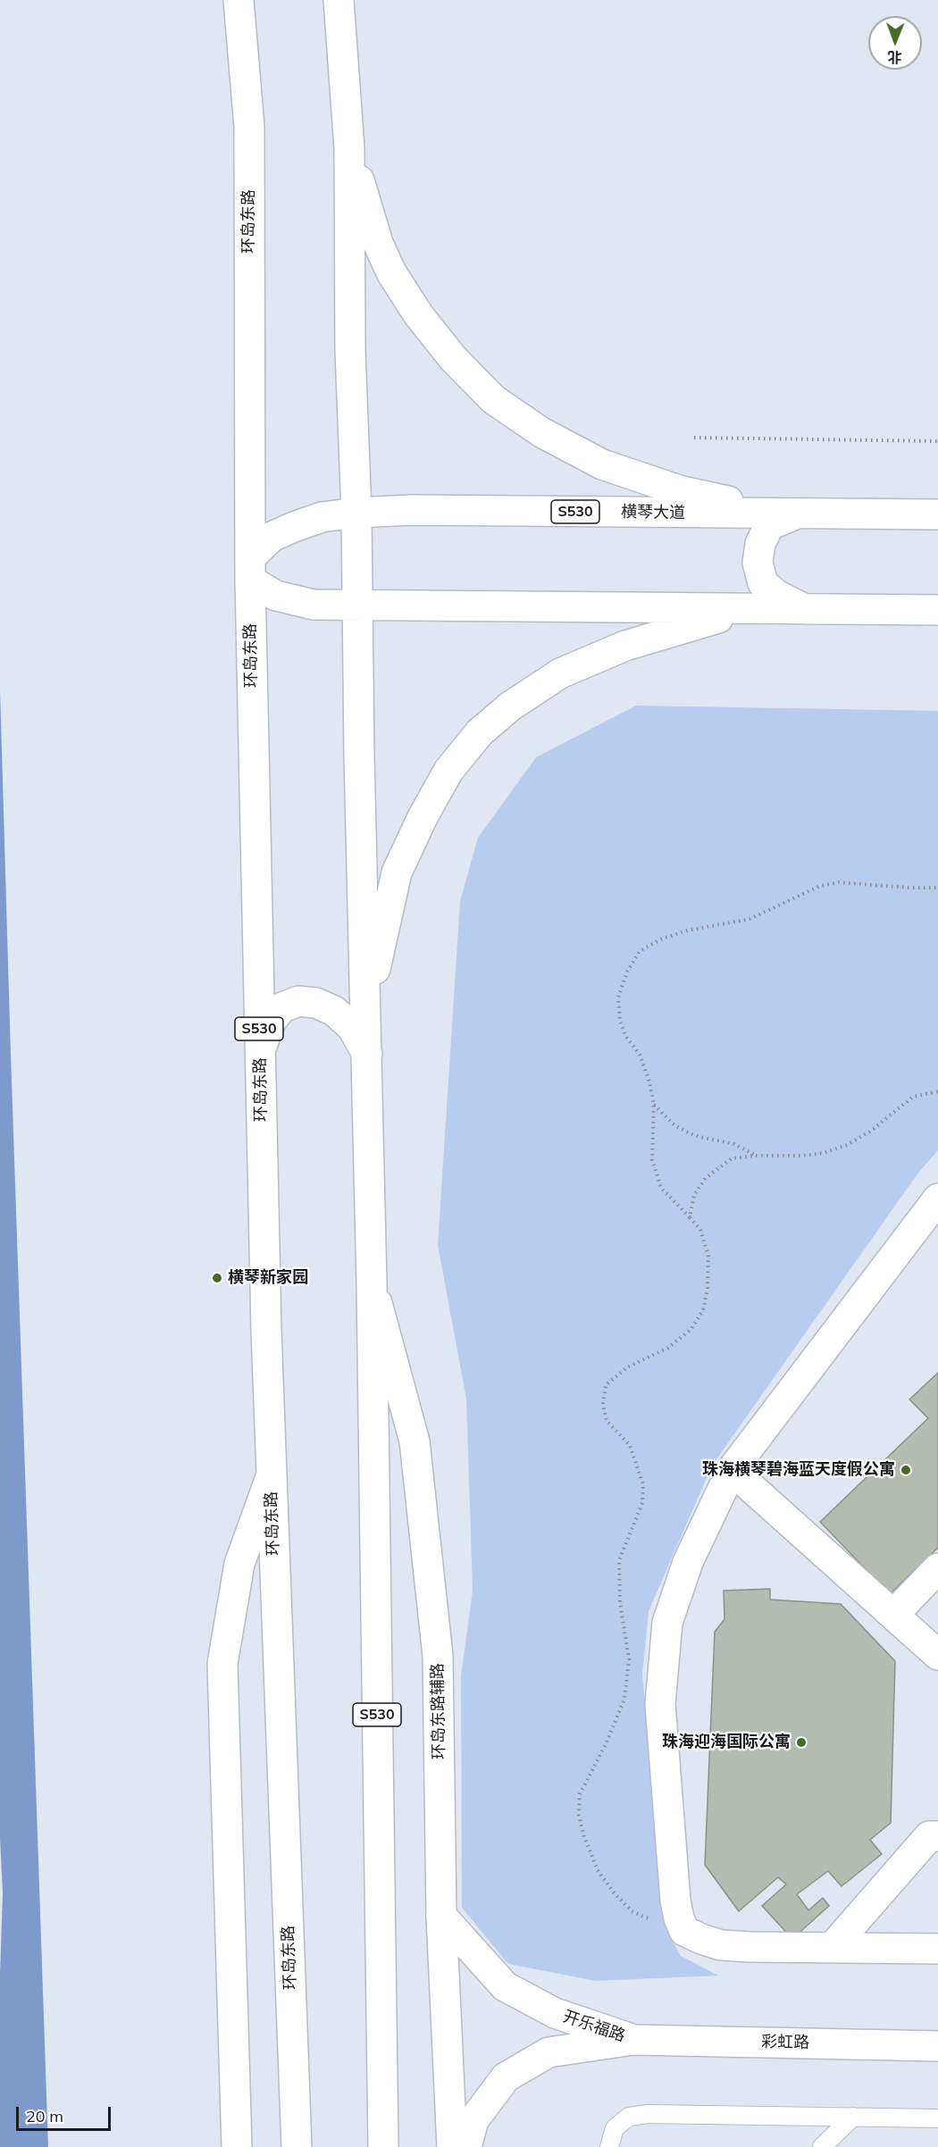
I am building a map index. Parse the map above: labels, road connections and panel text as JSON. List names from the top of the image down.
{
  "streets": {
    "main road": [
      "环岛东路",
      "S530",
      "横琴大道",
      "环岛东路辅路",
      "开乐福路",
      "彩虹路"
    ]
  },
  "crossings": [
    ["环岛东路", "横琴大道"],
    ["S530", "横琴大道"],
    ["S530", "环岛东路辅路"],
    ["环岛东路辅路", "开乐福路"],
    ["开乐福路", "彩虹路"]
  ],
  "places": ["横琴新家园", "珠海横琴碧海蓝天度假公寓", "珠海迎海国际公寓"],
  "scale_bar": "20 m",
  "north": "bottom"
}
